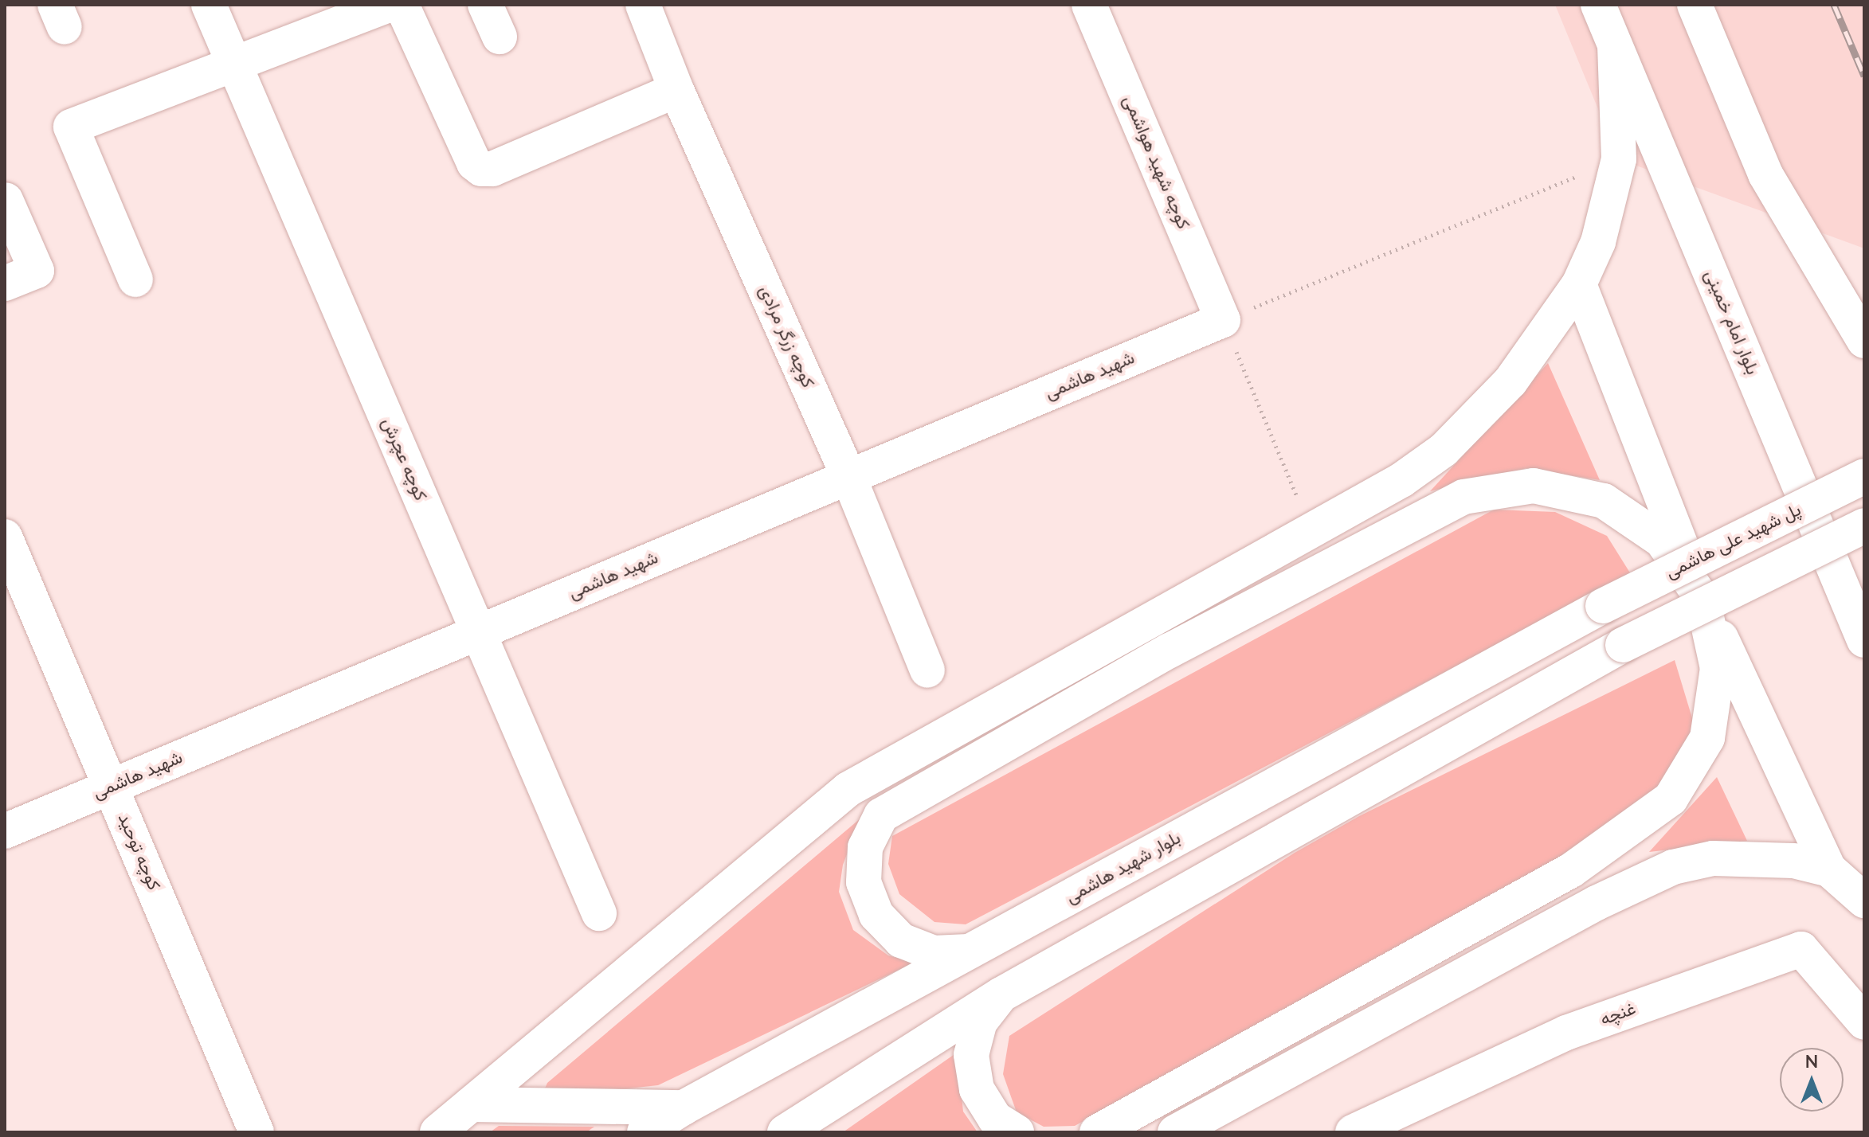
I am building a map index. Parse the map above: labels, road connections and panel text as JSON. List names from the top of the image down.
{
  "streets": {
    "main road": [
      "کوچه شهید هواشمی",
      "بلوار امام خمینی",
      "کوچه زرگر مرادی",
      "شهید هاشمی",
      "کوچه عچرش",
      "پل شهید علی هاشمی",
      "کوچه توحید",
      "بلوار شهید هاشمی",
      "غنچه"
    ]
  },
  "crossings": [
    ["کوچه شهید هواشمی", "شهید هاشمی"],
    ["کوچه زرگر مرادی", "شهید هاشمی"],
    ["شهید هاشمی", "کوچه عچرش"],
    ["شهید هاشمی", "کوچه توحید"],
    ["پل شهید علی هاشمی", "بلوار شهید هاشمی"]
  ],
  "north": "top"
}
